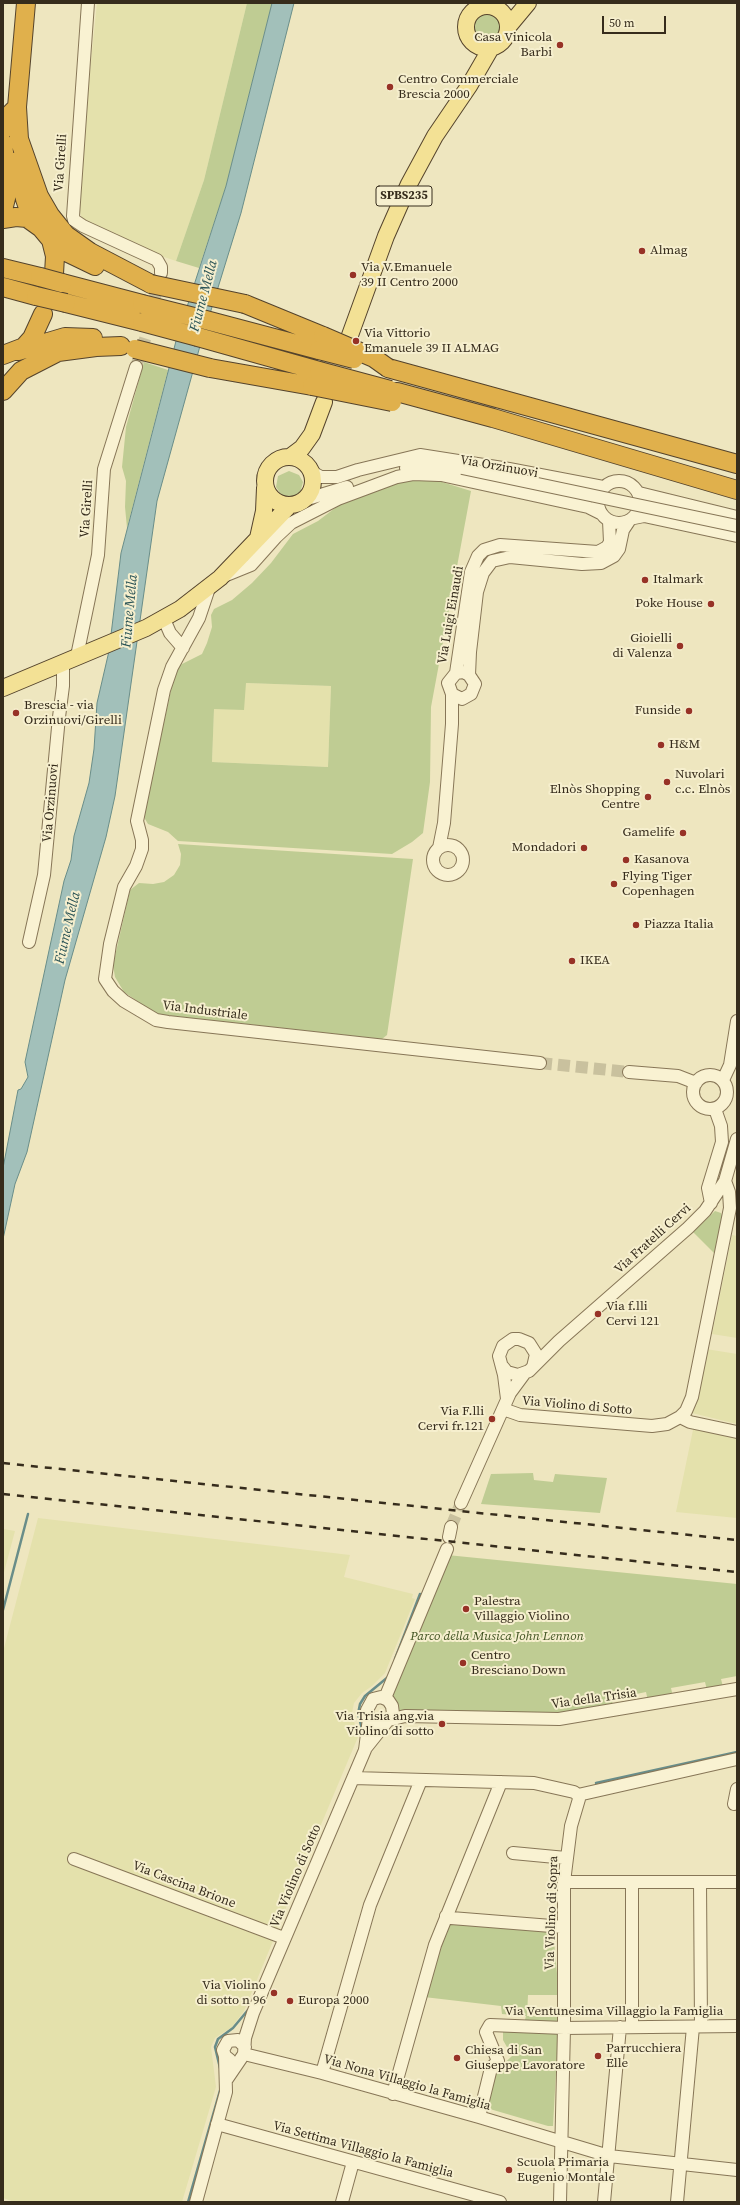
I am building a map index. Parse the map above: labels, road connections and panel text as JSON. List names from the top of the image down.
{
  "streets": {
    "main road": ["SPBS235"],
    "street": [
      "Via Girelli",
      "Via Orzinuovi",
      "Via Luigi Einaudi",
      "Via Industriale",
      "Via Fratelli Cervi",
      "Via Violino di Sotto",
      "Via della Trisia",
      "Via Cascina Brione",
      "Via Violino di Sopra",
      "Via Ventunesima Villaggio la Famiglia",
      "Via Nona Villaggio la Famiglia",
      "Via Settima Villaggio la Famiglia"
    ]
  },
  "crossings": [
    ["Via Girelli", "Via Orzinuovi"],
    ["Via Orzinuovi", "Via Luigi Einaudi"],
    ["Via Fratelli Cervi", "Via Violino di Sotto"],
    ["Via Violino di Sotto", "Via della Trisia"],
    ["Via Violino di Sotto", "Via Cascina Brione"],
    ["Via Violino di Sotto", "Via Nona Villaggio la Famiglia"],
    ["Via Violino di Sotto", "Via Settima Villaggio la Famiglia"],
    ["Via Violino di Sopra", "Via Ventunesima Villaggio la Famiglia"],
    ["Via Ventunesima Villaggio la Famiglia", "Via Nona Villaggio la Famiglia"]
  ],
  "water": ["Fiume Mella"],
  "parks": ["Parco della Musica John Lennon"],
  "places": [
    "Casa Vinicola Barbi",
    "Centro Commerciale Brescia 2000",
    "Almag",
    "Via V.Emanuele 39 II Centro 2000",
    "Via Vittorio Emanuele 39 II ALMAG",
    "Italmark",
    "Poke House",
    "Gioielli di Valenza",
    "Funside",
    "Brescia - via Orzinuovi/Girelli",
    "H&M",
    "Nuvolari c.c. Elnòs",
    "Elnòs Shopping Centre",
    "Gamelife",
    "Mondadori",
    "Kasanova",
    "Flying Tiger Copenhagen",
    "Piazza Italia",
    "IKEA",
    "Via f.lli Cervi 121",
    "Via F.lli Cervi fr.121",
    "Palestra Villaggio Violino",
    "Centro Bresciano Down",
    "Via Trisia ang.via Violino di sotto",
    "Via Violino di sotto n 96",
    "Europa 2000",
    "Parrucchiera Elle",
    "Chiesa di San Giuseppe Lavoratore",
    "Scuola Primaria Eugenio Montale"
  ],
  "scale_bar": "50 m"
}
